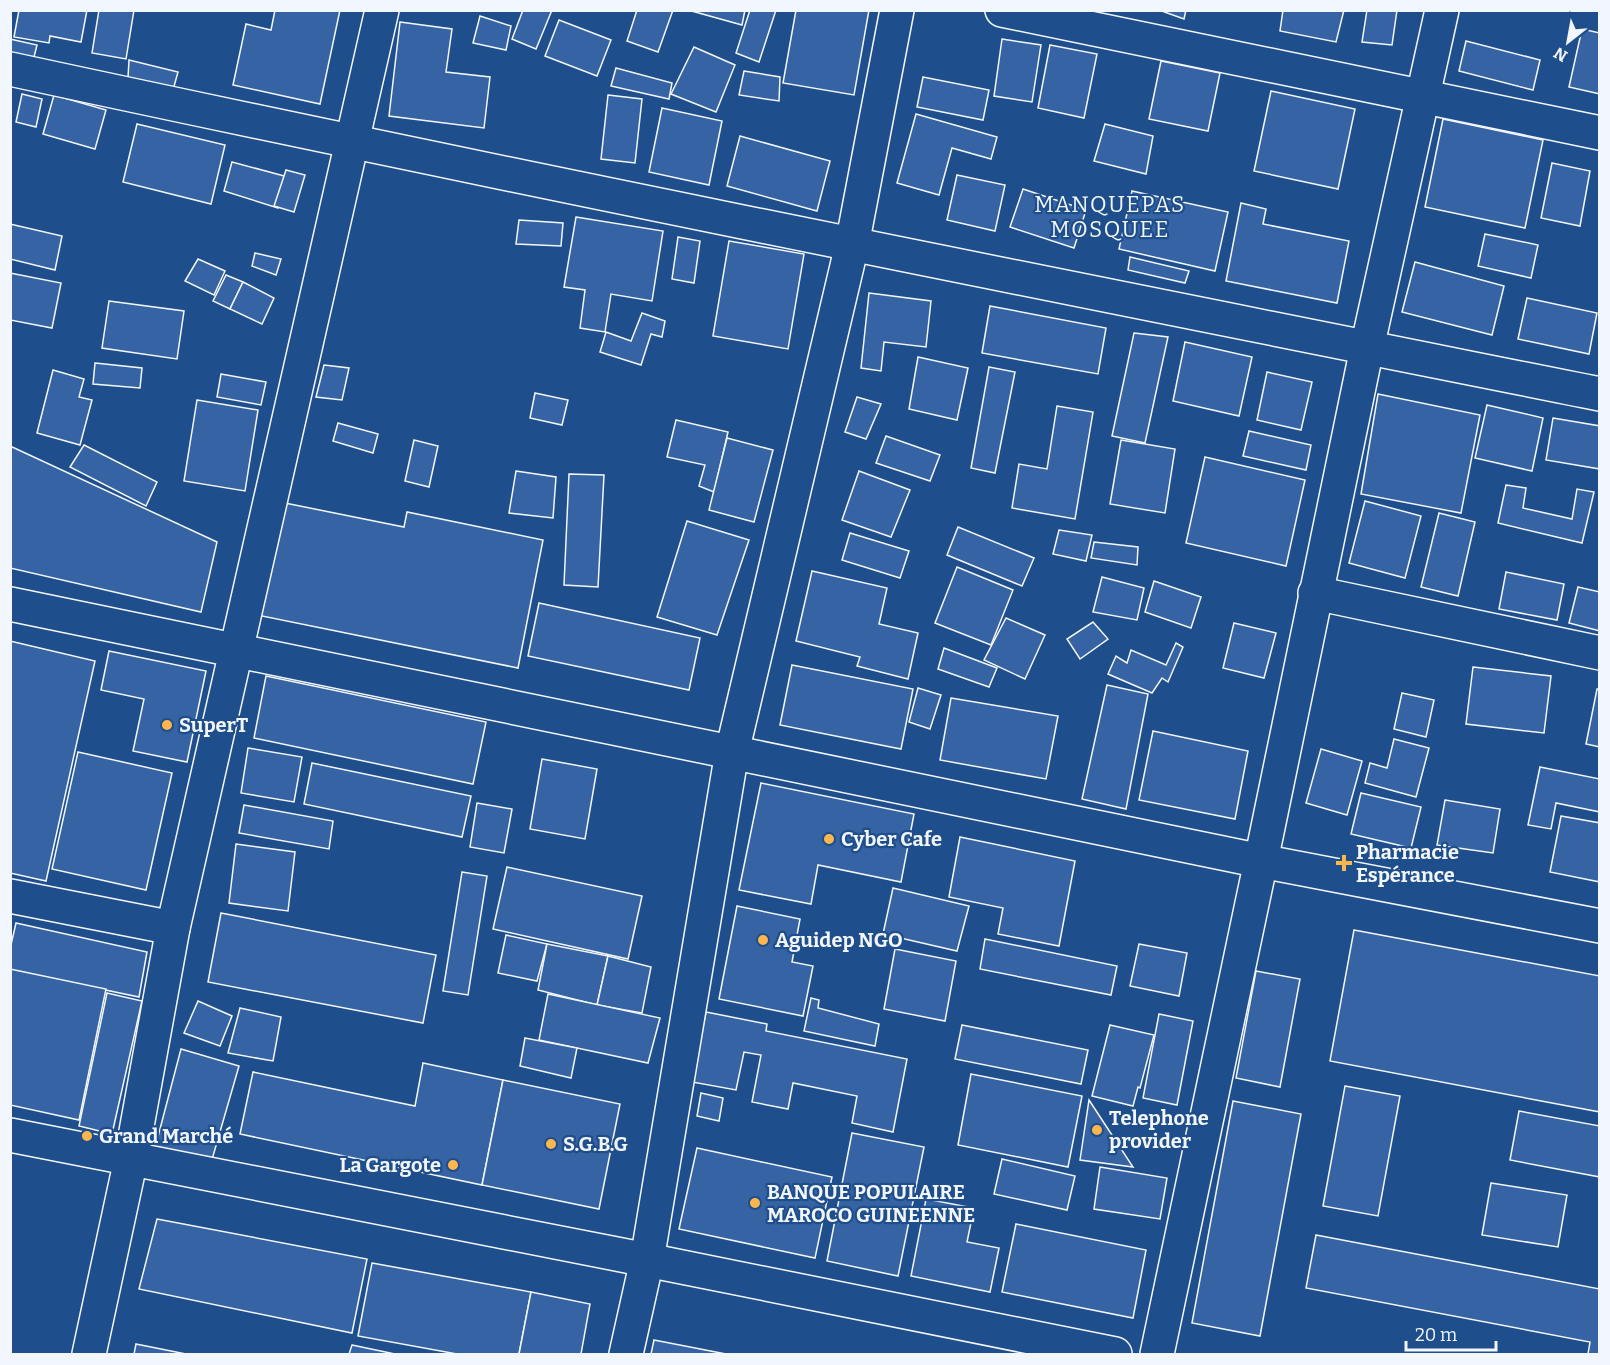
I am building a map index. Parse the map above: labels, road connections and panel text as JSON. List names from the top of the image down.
{
  "districts": ["MANQUEPAS MOSQUEE"],
  "places": {
    "other": [
      "SuperT",
      "Cyber Cafe",
      "Aguidep NGO",
      "Telephone provider",
      "Grand Marché",
      "S.G.B.G",
      "La Gargote",
      "BANQUE POPULAIRE MAROCO GUINEENNE"
    ],
    "health": ["Pharmacie Espérance"]
  },
  "scale_bar": "20 m",
  "north": "bottom left"
}
